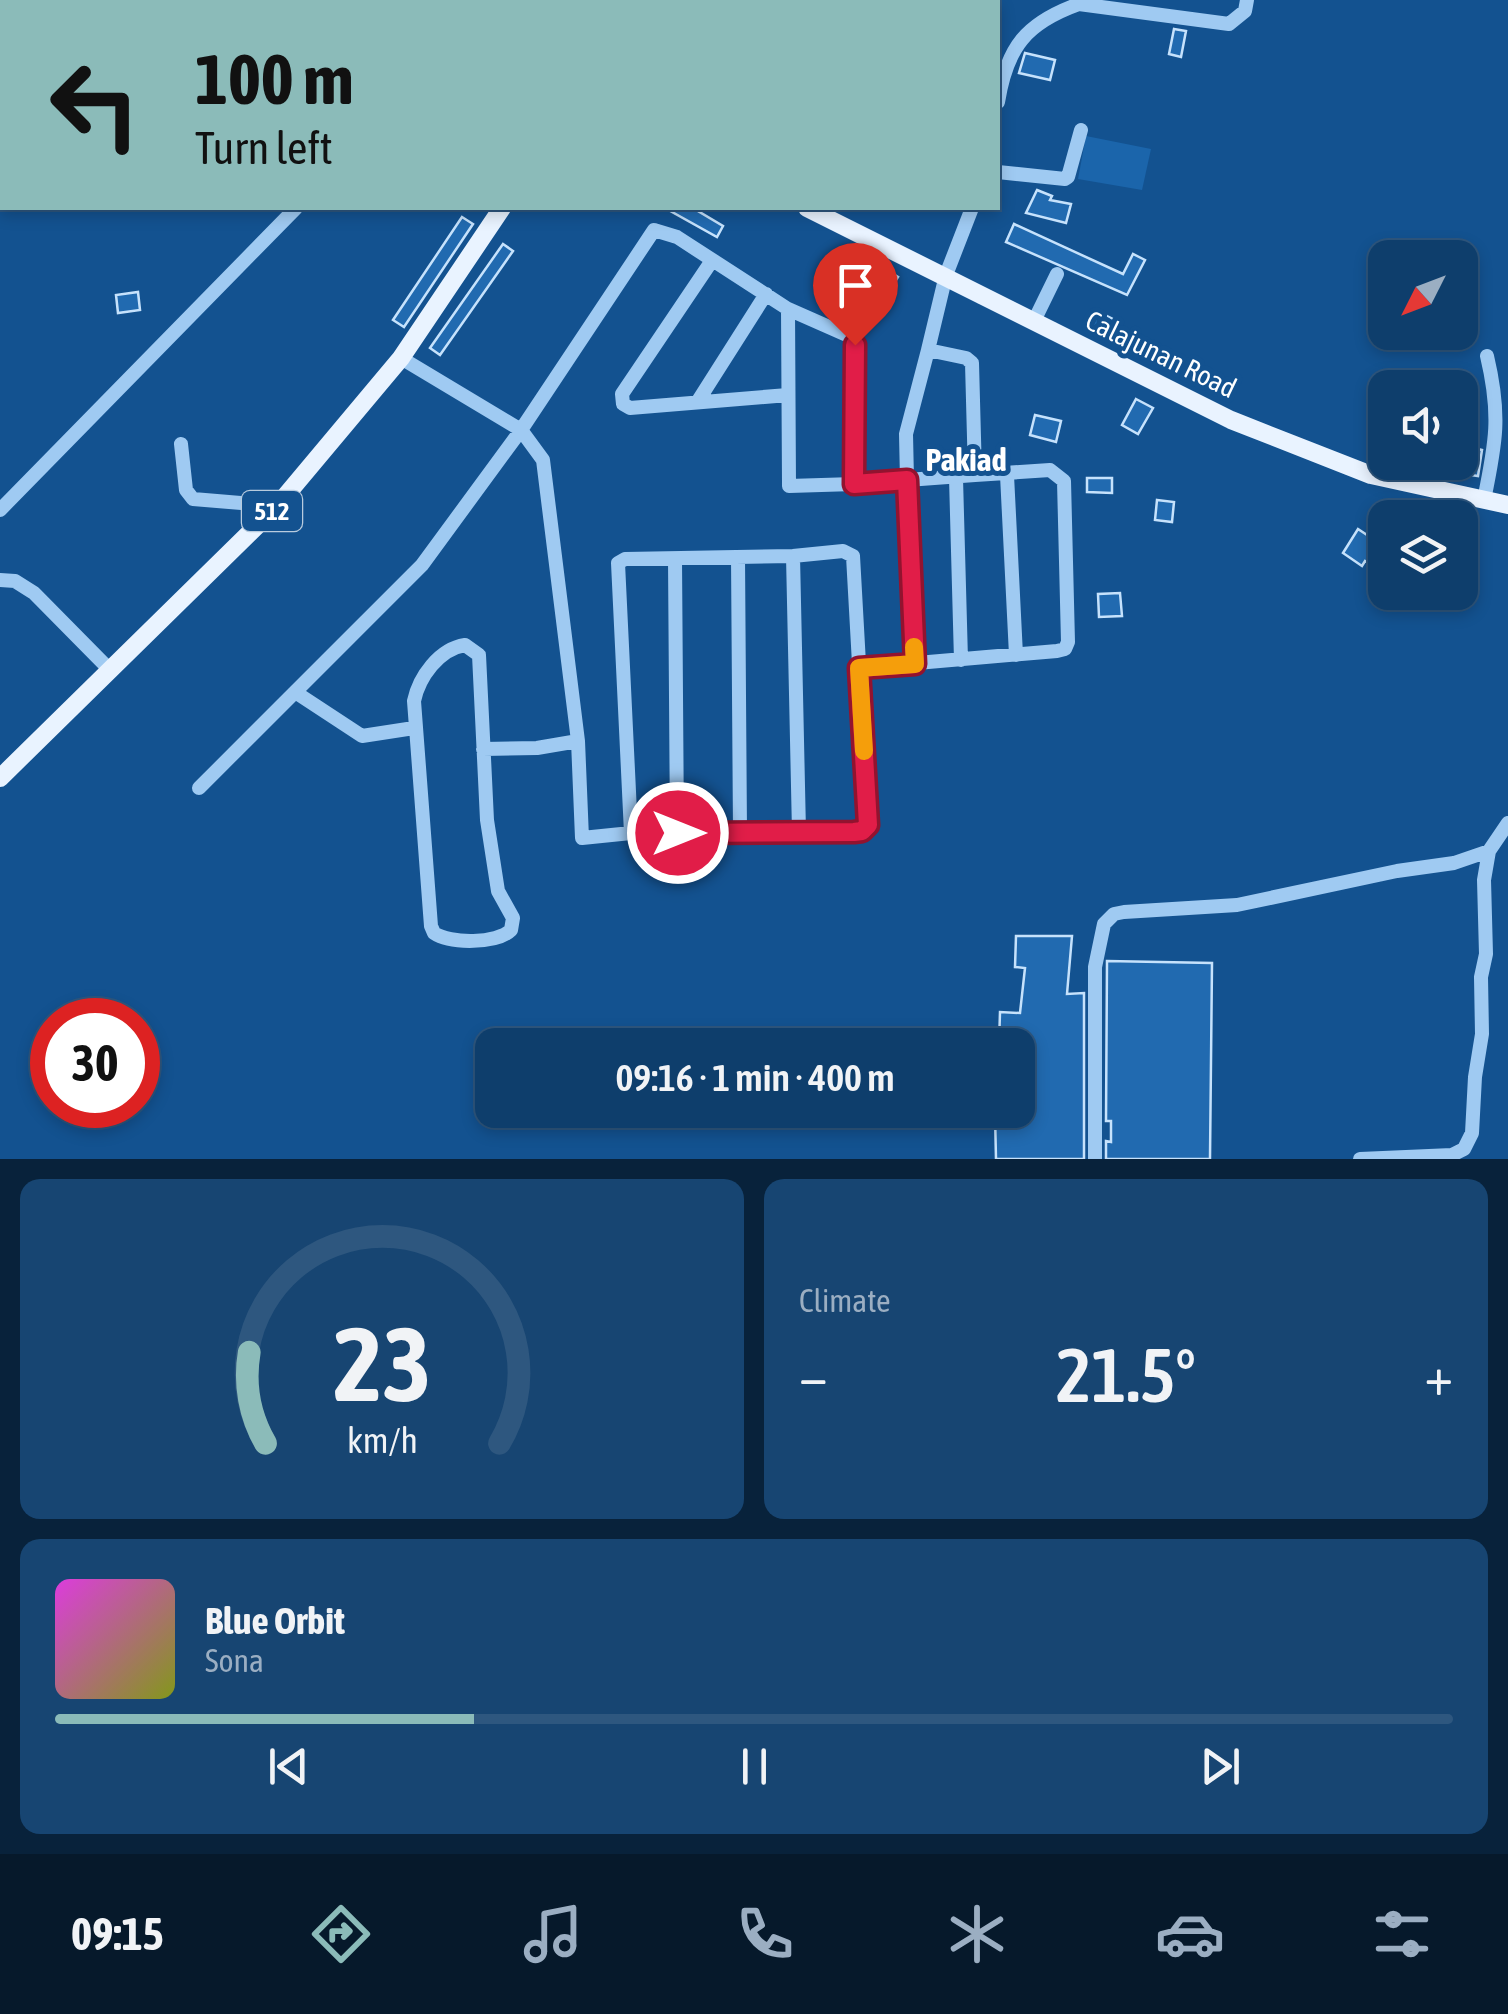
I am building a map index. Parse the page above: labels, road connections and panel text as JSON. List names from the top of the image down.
{
  "streets": {
    "main road": ["Calajunan Road", "512"]
  },
  "districts": ["Pakiad"],
  "north": "bottom left",
  "page": {
    "turn": ["100 m", "Turn left"],
    "limit": "30",
    "trip": "09:16 · 1 min · 400 m",
    "tile": "Climate",
    "heat": ["−", "21.5°", "+"],
    "song": ["Blue Orbit", "Sona"],
    "tabs": "09:15",
    "gauge": ["23", "km/h"]
  }
}
